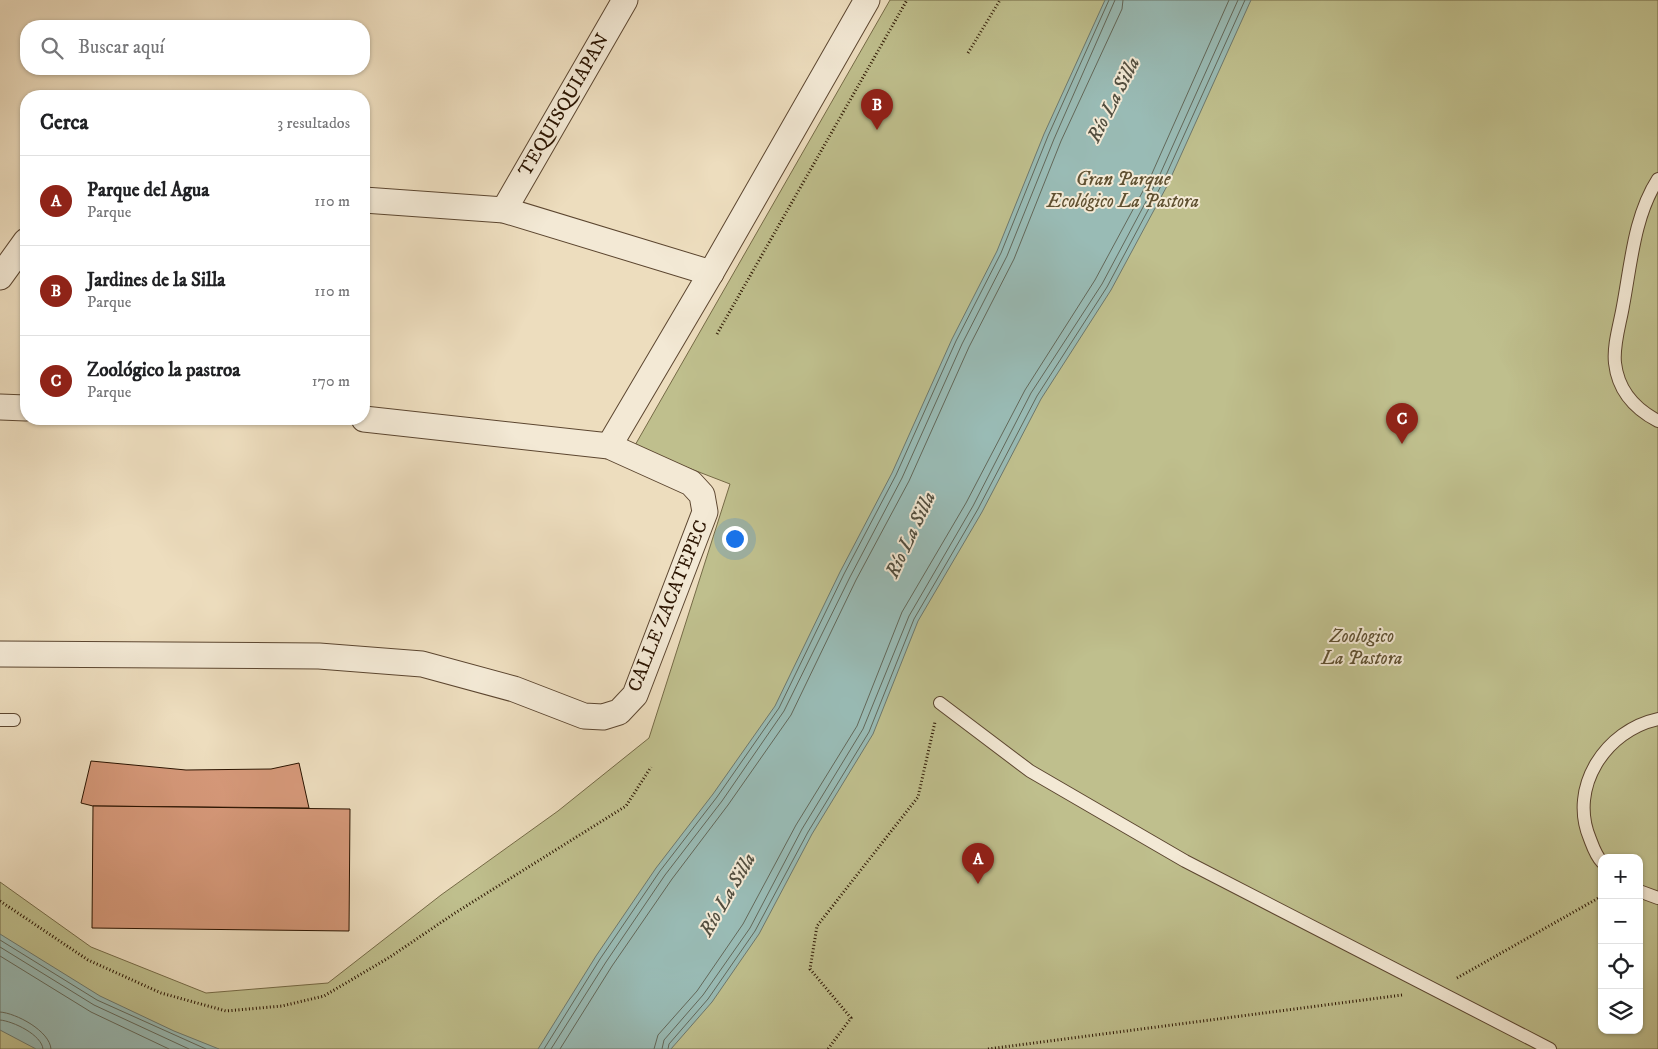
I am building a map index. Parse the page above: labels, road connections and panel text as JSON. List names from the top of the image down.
{
  "streets": {
    "street": ["TEQUISQUIAPAN", "CALLE ZACATEPEC"]
  },
  "water": ["Río La Silla"],
  "parks": ["Gran Parque Ecológico La Pastora", "Zoologico La Pastora"],
  "page": {
    "search": "Buscar aquí",
    "pins": ["B", "C", "A"],
    "heading": ["Cerca", "3 resultados"],
    "list": [
      {
        "mark": "A",
        "name": "Parque del Agua",
        "note": "Parque",
        "value": "110 m"
      },
      {
        "mark": "B",
        "name": "Jardines de la Silla",
        "note": "Parque",
        "value": "110 m"
      },
      {
        "mark": "C",
        "name": "Zoológico la pastroa",
        "note": "Parque",
        "value": "170 m"
      }
    ],
    "map_buttons": ["+", "−"]
  }
}
